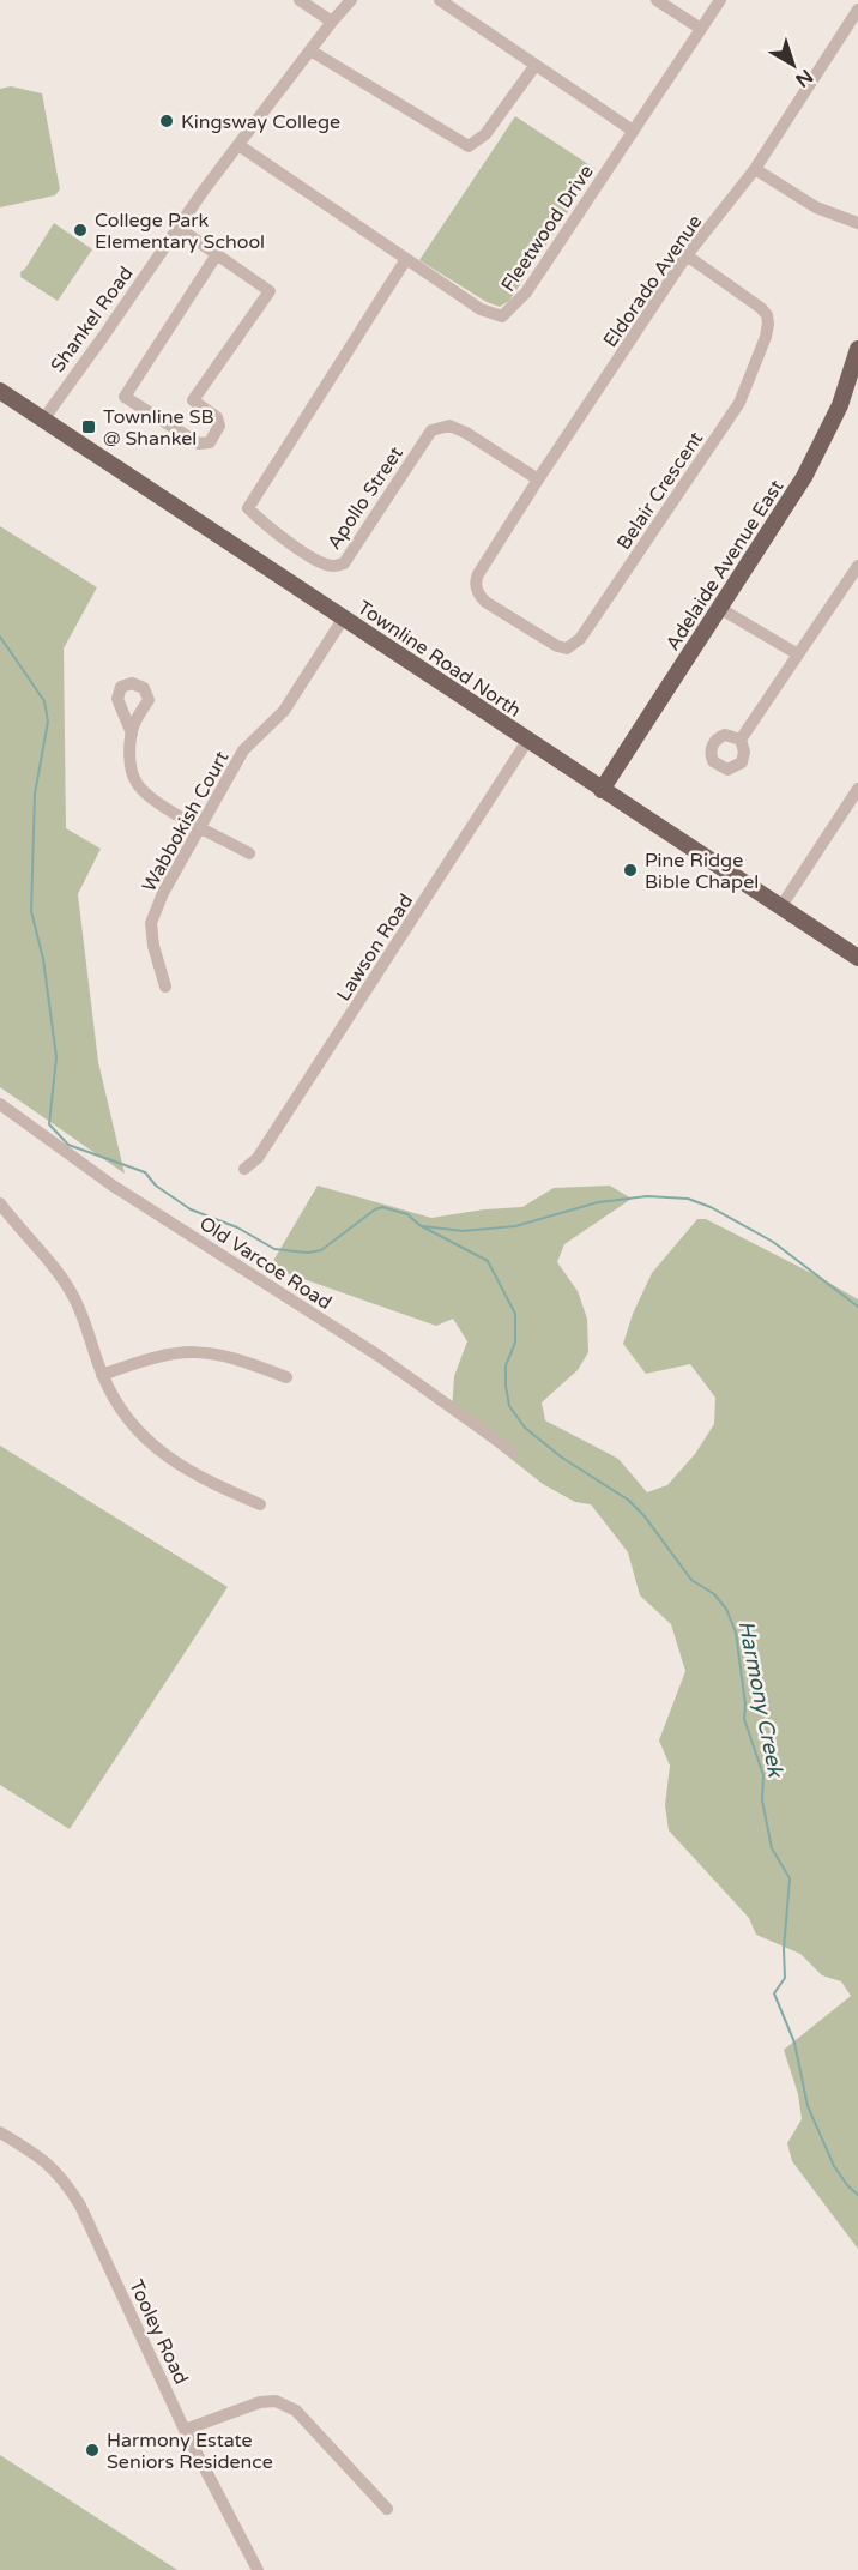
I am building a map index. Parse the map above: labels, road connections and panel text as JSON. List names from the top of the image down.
{
  "streets": {
    "main road": ["Adelaide Avenue East", "Townline Road North"],
    "street": [
      "Fleetwood Drive",
      "Eldorado Avenue",
      "Shankel Road",
      "Belair Crescent",
      "Apollo Street",
      "Wabbokish Court",
      "Lawson Road",
      "Old Varcoe Road",
      "Tooley Road"
    ]
  },
  "crossings": [
    ["Fleetwood Drive", "Shankel Road"],
    ["Fleetwood Drive", "Apollo Street"],
    ["Eldorado Avenue", "Belair Crescent"],
    ["Eldorado Avenue", "Apollo Street"],
    ["Shankel Road", "Townline Road North"],
    ["Adelaide Avenue East", "Townline Road North"],
    ["Townline Road North", "Wabbokish Court"],
    ["Townline Road North", "Lawson Road"]
  ],
  "water": ["Harmony Creek"],
  "places": {
    "other": [
      "Kingsway College",
      "College Park Elementary School",
      "Pine Ridge Bible Chapel",
      "Harmony Estate Seniors Residence"
    ],
    "transit": ["Townline SB @ Shankel"]
  },
  "north": "bottom right"
}
